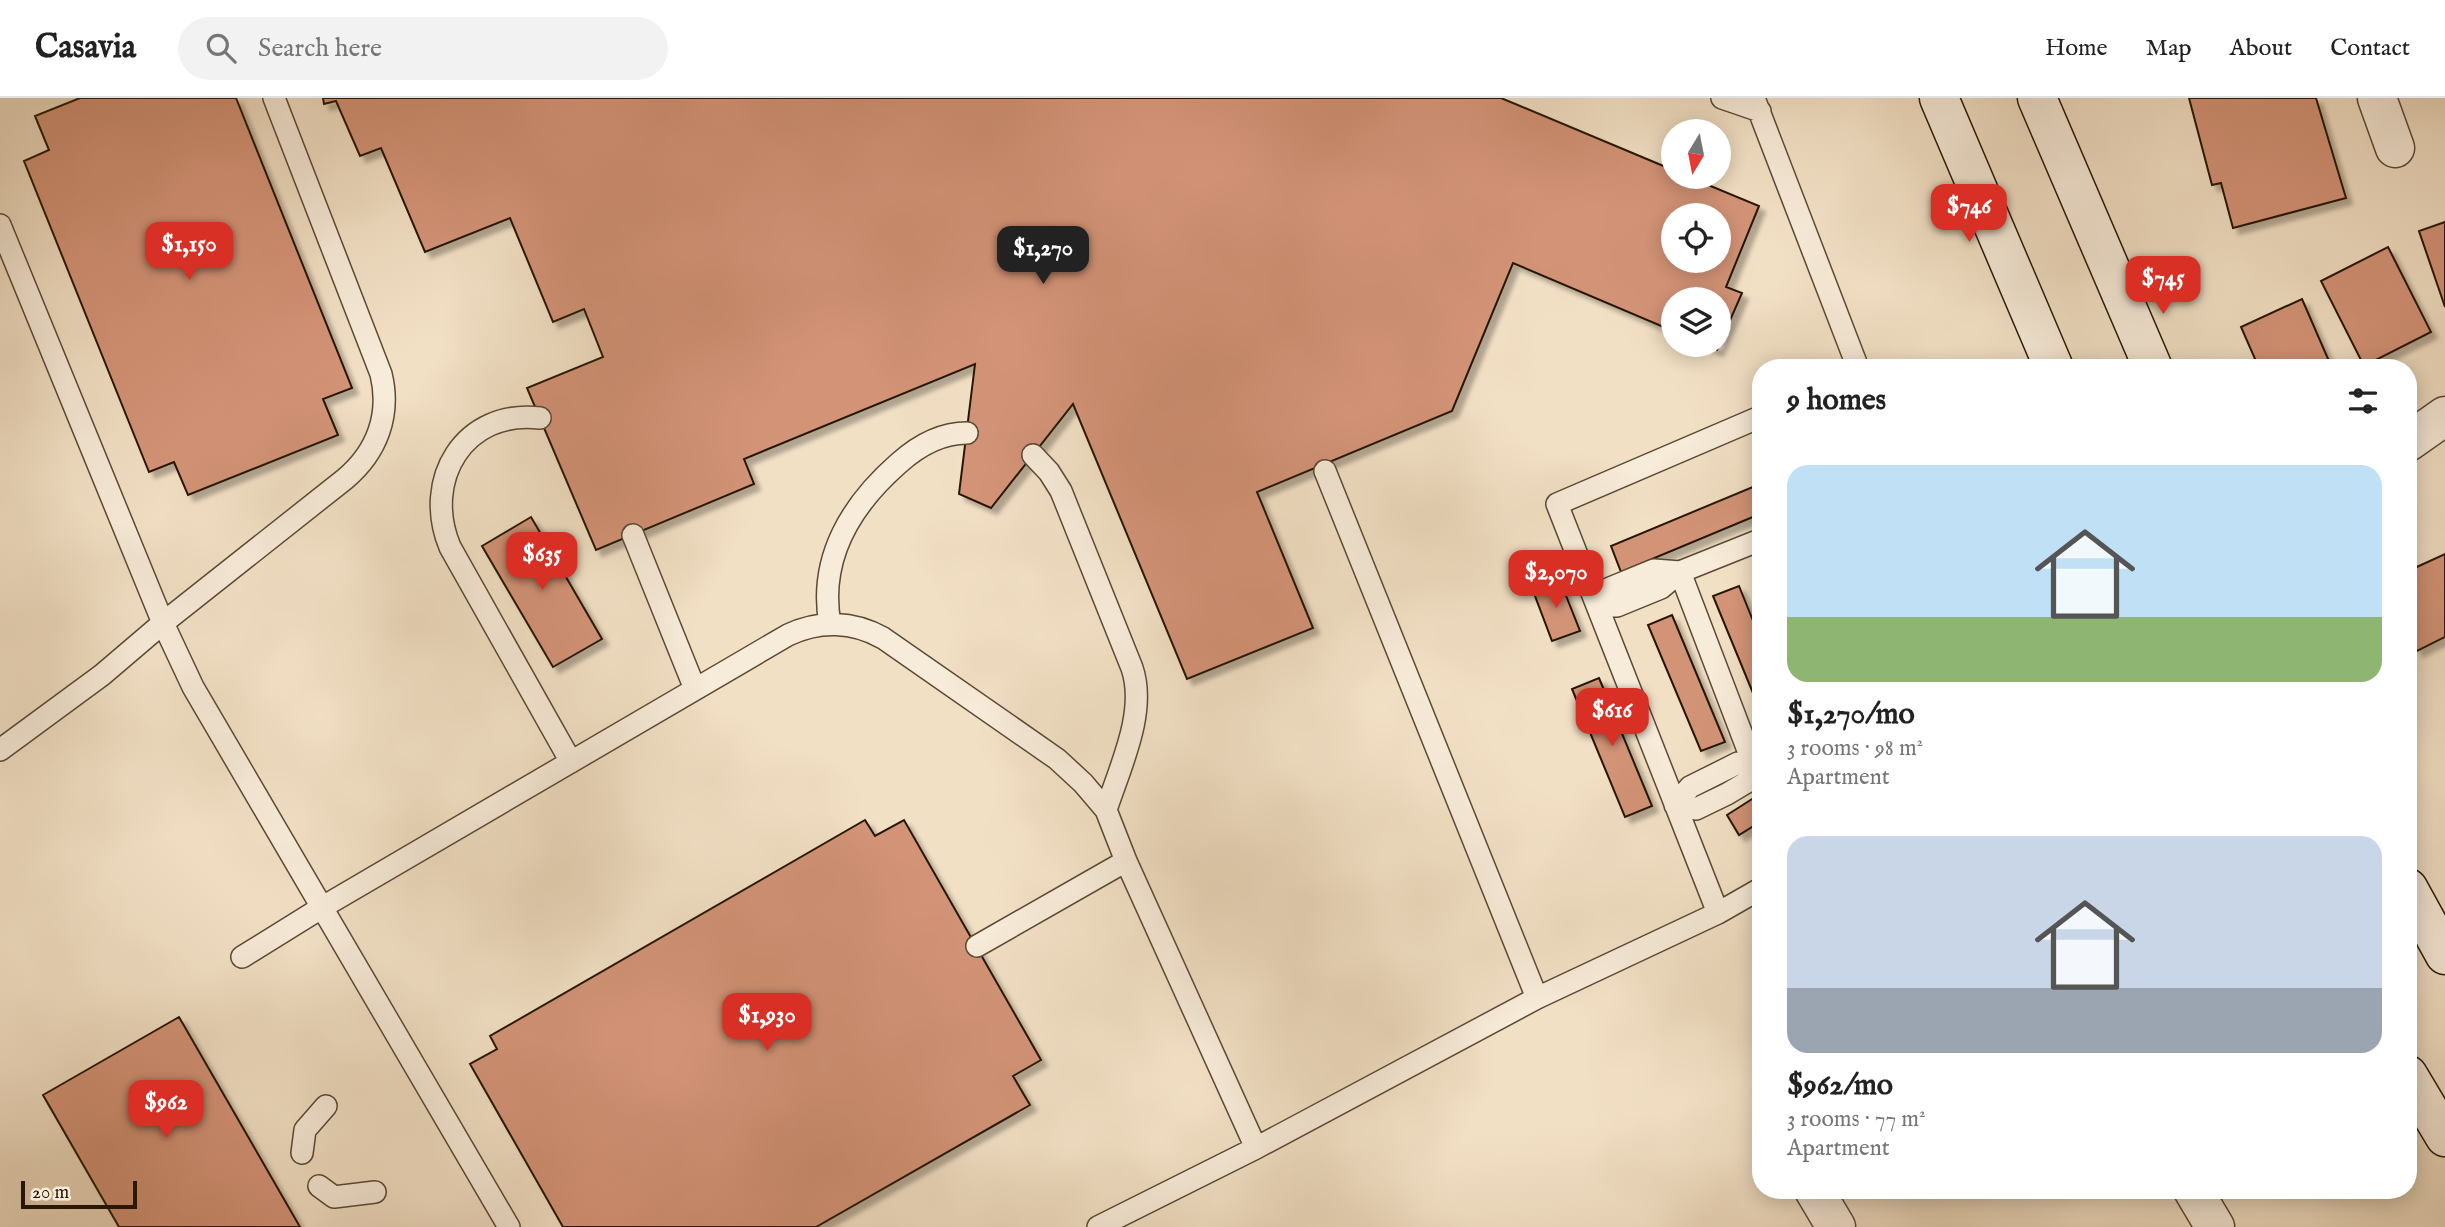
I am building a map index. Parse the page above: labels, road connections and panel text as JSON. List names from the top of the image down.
{
  "scale_bar": "20 m",
  "north": "bottom",
  "page": {
    "header": "Casavia",
    "search": "Search here",
    "nav": [
      "Home",
      "Map",
      "About",
      "Contact"
    ],
    "price": [
      "$746",
      "$1,150",
      "$1,270",
      "$745",
      "$635",
      "$2,070",
      "$616",
      "$1,930",
      "$962"
    ],
    "heading": "9 homes",
    "list": [
      {
        "name": "$1,270/mo",
        "note": "3 rooms · 98 m² · Apartment"
      },
      {
        "name": "$962/mo",
        "note": "3 rooms · 77 m² · Apartment"
      }
    ],
    "scale": "20 m"
  }
}
